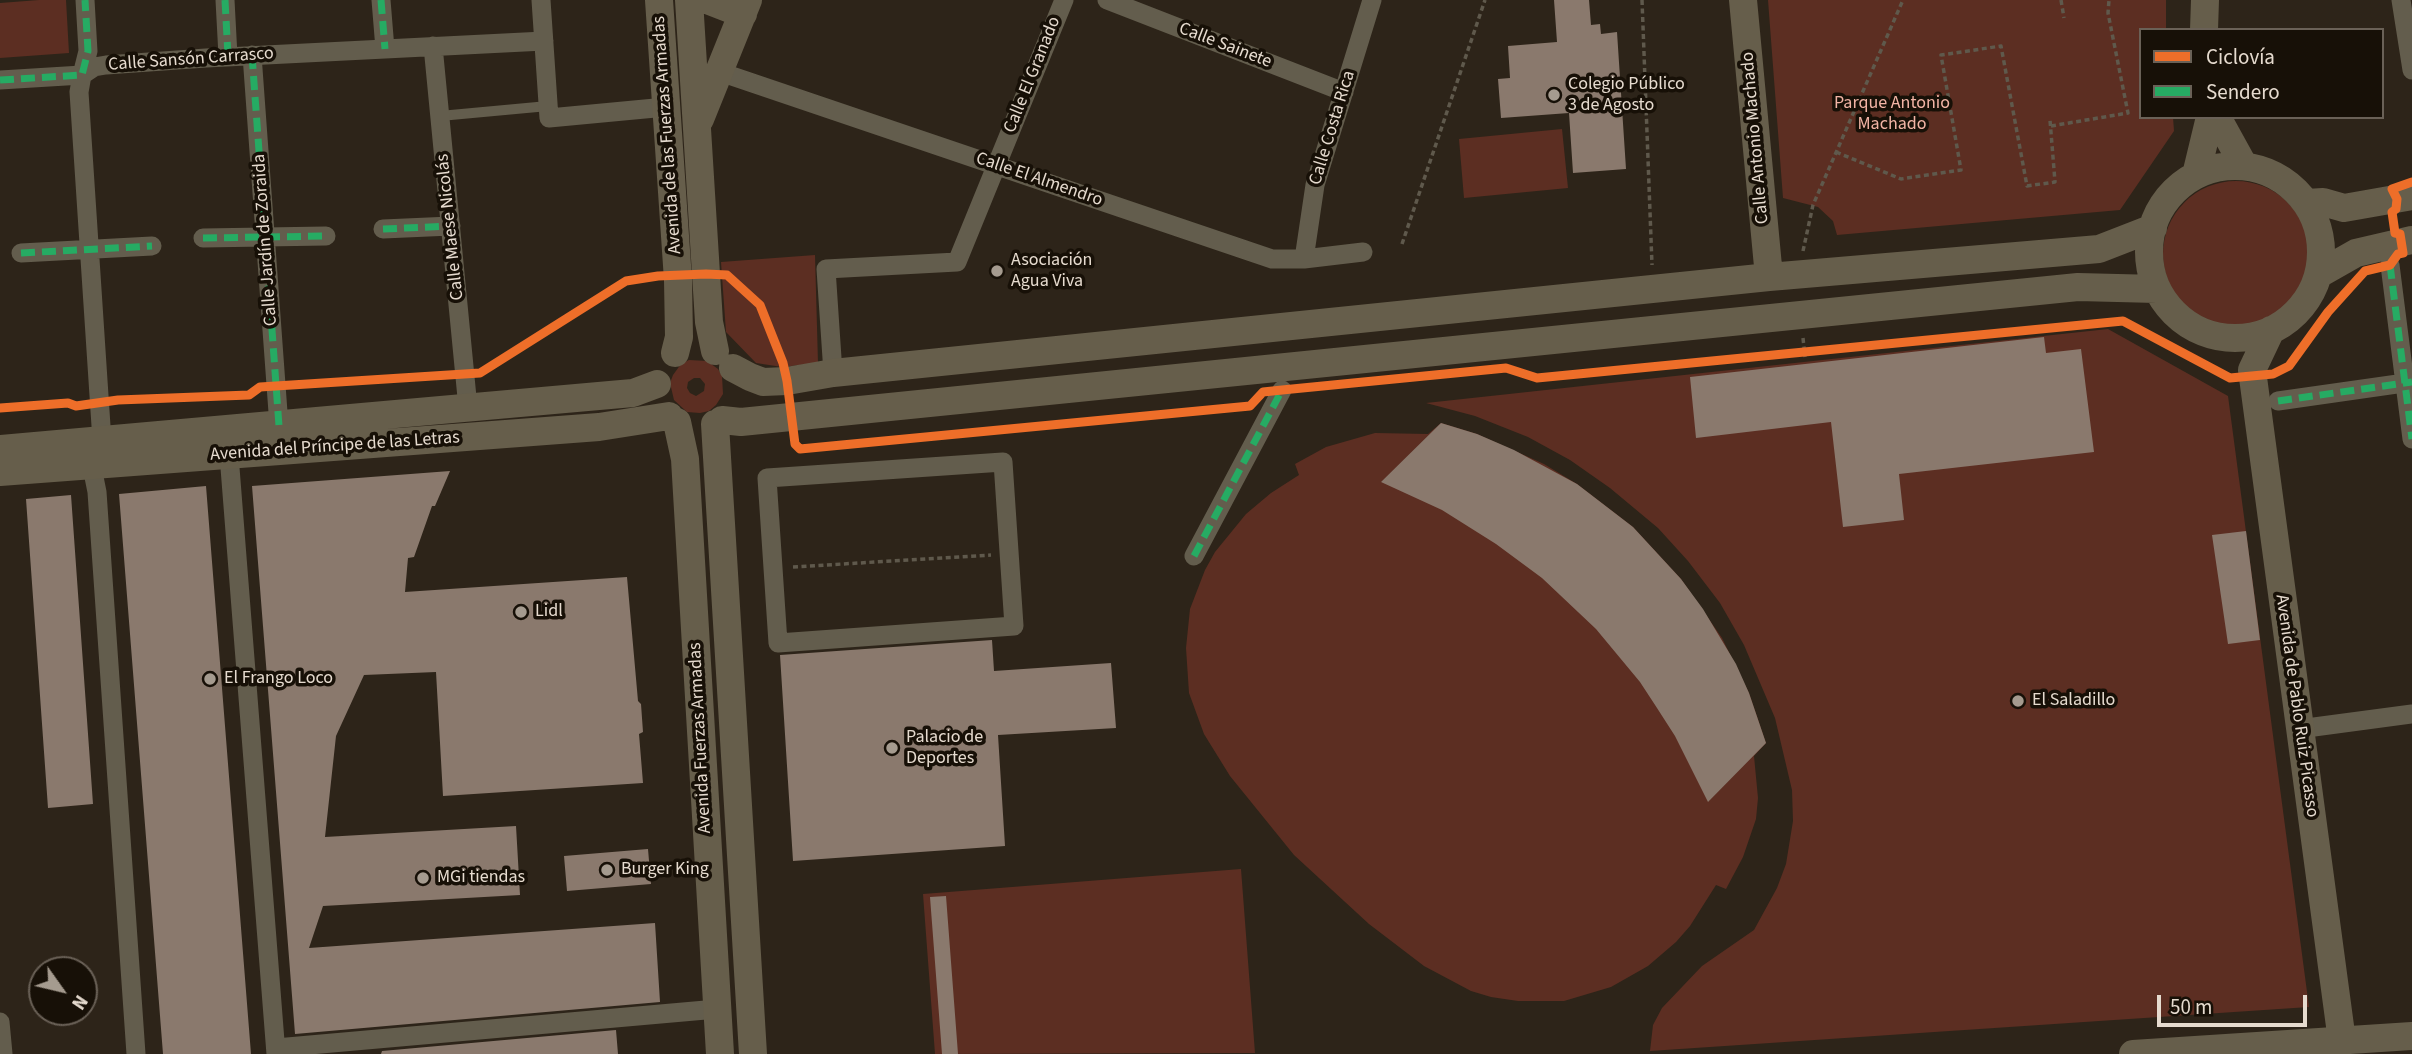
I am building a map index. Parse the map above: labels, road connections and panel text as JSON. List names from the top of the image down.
{
  "streets": {
    "street": [
      "Calle Sainete",
      "Calle Sansón Carrasco",
      "Calle El Granado",
      "Calle Costa Rica",
      "Avenida de las Fuerzas Armadas",
      "Calle Antonio Machado",
      "Calle El Almendro",
      "Calle Maese Nicolás",
      "Calle Jardín de Zoraida",
      "Avenida del Príncipe de las Letras",
      "Avenida de Pablo Ruiz Picasso",
      "Avenida Fuerzas Armadas"
    ]
  },
  "crossings": [
    ["Calle Sainete", "Calle Costa Rica"],
    ["Calle Sansón Carrasco", "Calle Maese Nicolás"],
    ["Calle Sansón Carrasco", "Calle Jardín de Zoraida"],
    ["Calle El Granado", "Calle El Almendro"],
    ["Calle Costa Rica", "Calle El Almendro"],
    ["Avenida de las Fuerzas Armadas", "Avenida del Príncipe de las Letras"],
    ["Avenida de las Fuerzas Armadas", "Avenida Fuerzas Armadas"],
    ["Calle Maese Nicolás", "Avenida del Príncipe de las Letras"],
    ["Calle Jardín de Zoraida", "Avenida del Príncipe de las Letras"],
    ["Avenida del Príncipe de las Letras", "Avenida Fuerzas Armadas"]
  ],
  "parks": ["Parque Antonio Machado"],
  "places": [
    "Colegio Público 3 de Agosto",
    "Asociación Agua Viva",
    "Lidl",
    "El Frango Loco",
    "El Saladillo",
    "Palacio de Deportes",
    "Burger King",
    "MGi tiendas"
  ],
  "legend": ["Ciclovía", "Sendero"],
  "scale_bar": "50 m",
  "north": "bottom right"
}
